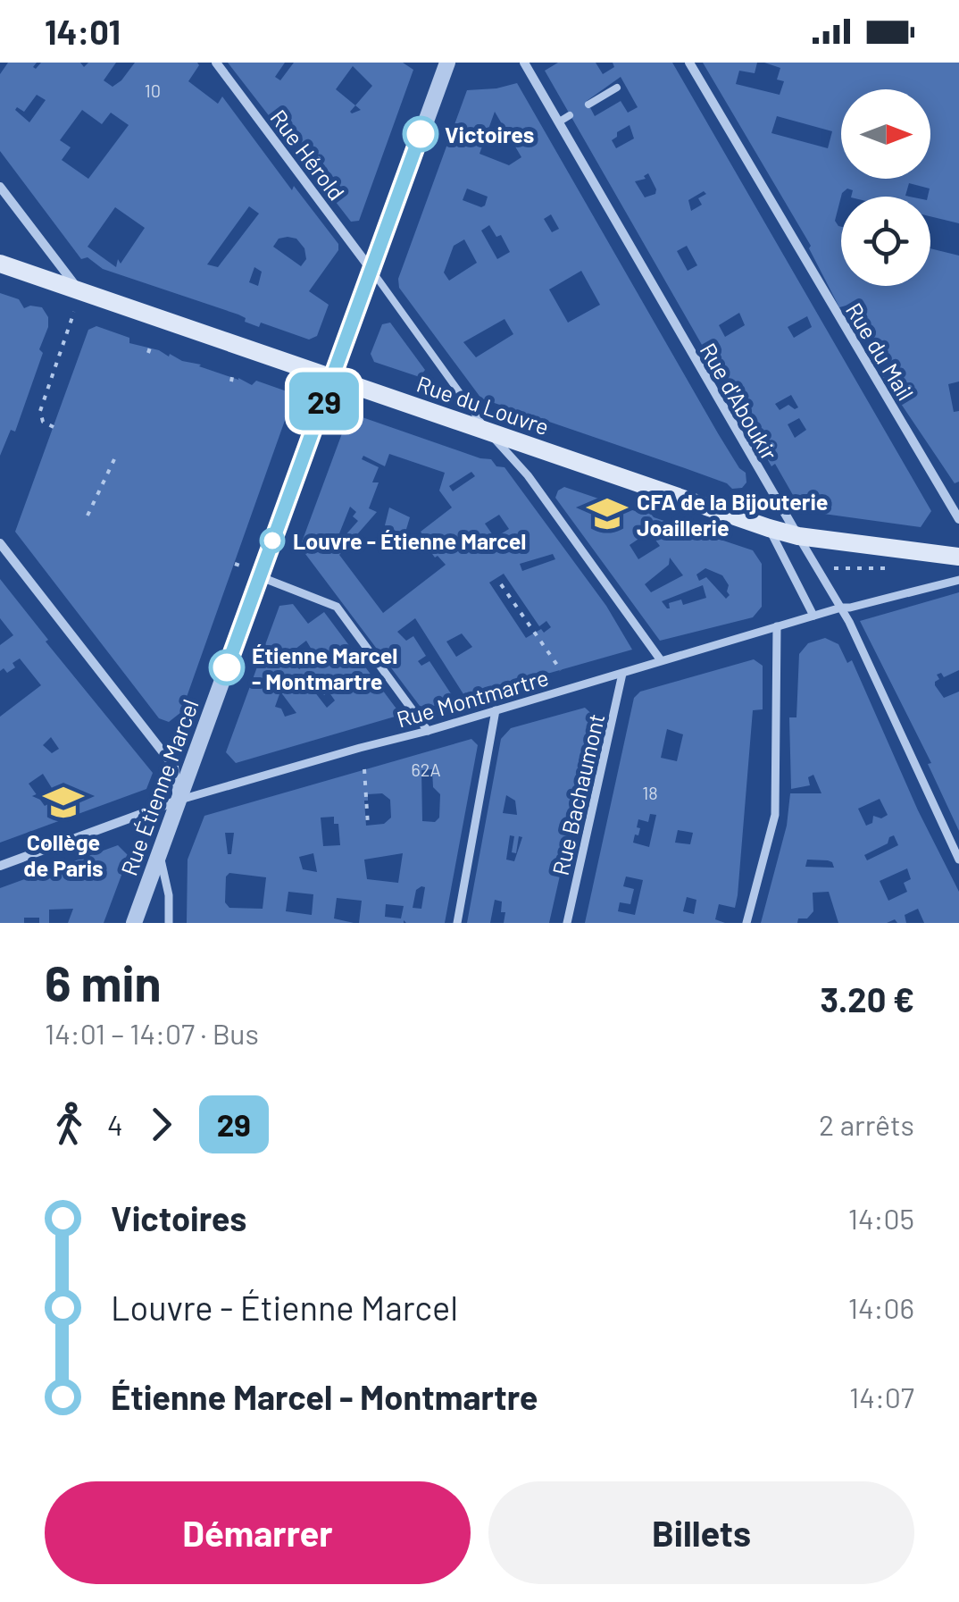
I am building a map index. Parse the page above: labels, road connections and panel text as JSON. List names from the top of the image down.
{
  "streets": {
    "main road": ["Rue du Louvre"],
    "street": [
      "Rue Hérold",
      "Rue du Mail",
      "Rue d'Aboukir",
      "Rue Montmartre",
      "Rue Étienne Marcel",
      "Rue Bachaumont"
    ]
  },
  "crossings": [
    ["Rue Hérold", "Rue Étienne Marcel"],
    ["Rue d'Aboukir", "Rue du Louvre"],
    ["Rue d'Aboukir", "Rue Montmartre"],
    ["Rue du Louvre", "Rue Étienne Marcel"],
    ["Rue Montmartre", "Rue Étienne Marcel"],
    ["Rue Montmartre", "Rue Bachaumont"]
  ],
  "places": {
    "other": ["Victoires", "Louvre - Étienne Marcel", "Étienne Marcel - Montmartre"],
    "school or university": ["CFA de la Bijouterie Joaillerie", "Collège de Paris"]
  },
  "lines": ["bus line 29"],
  "house_numbers": ["10", "62A", "18"],
  "north": "right",
  "page": {
    "status": "14:01",
    "on_map": "29",
    "heading": ["6 min", "14:01 – 14:07 · Bus", "3.20 €"],
    "legs": ["4", "29", "2 arrêts"],
    "list": [
      {
        "name": "Victoires",
        "value": "14:05"
      },
      {
        "name": "Louvre - Étienne Marcel",
        "value": "14:06"
      },
      {
        "name": "Étienne Marcel - Montmartre",
        "value": "14:07"
      }
    ],
    "buttons": ["Démarrer", "Billets"]
  }
}
